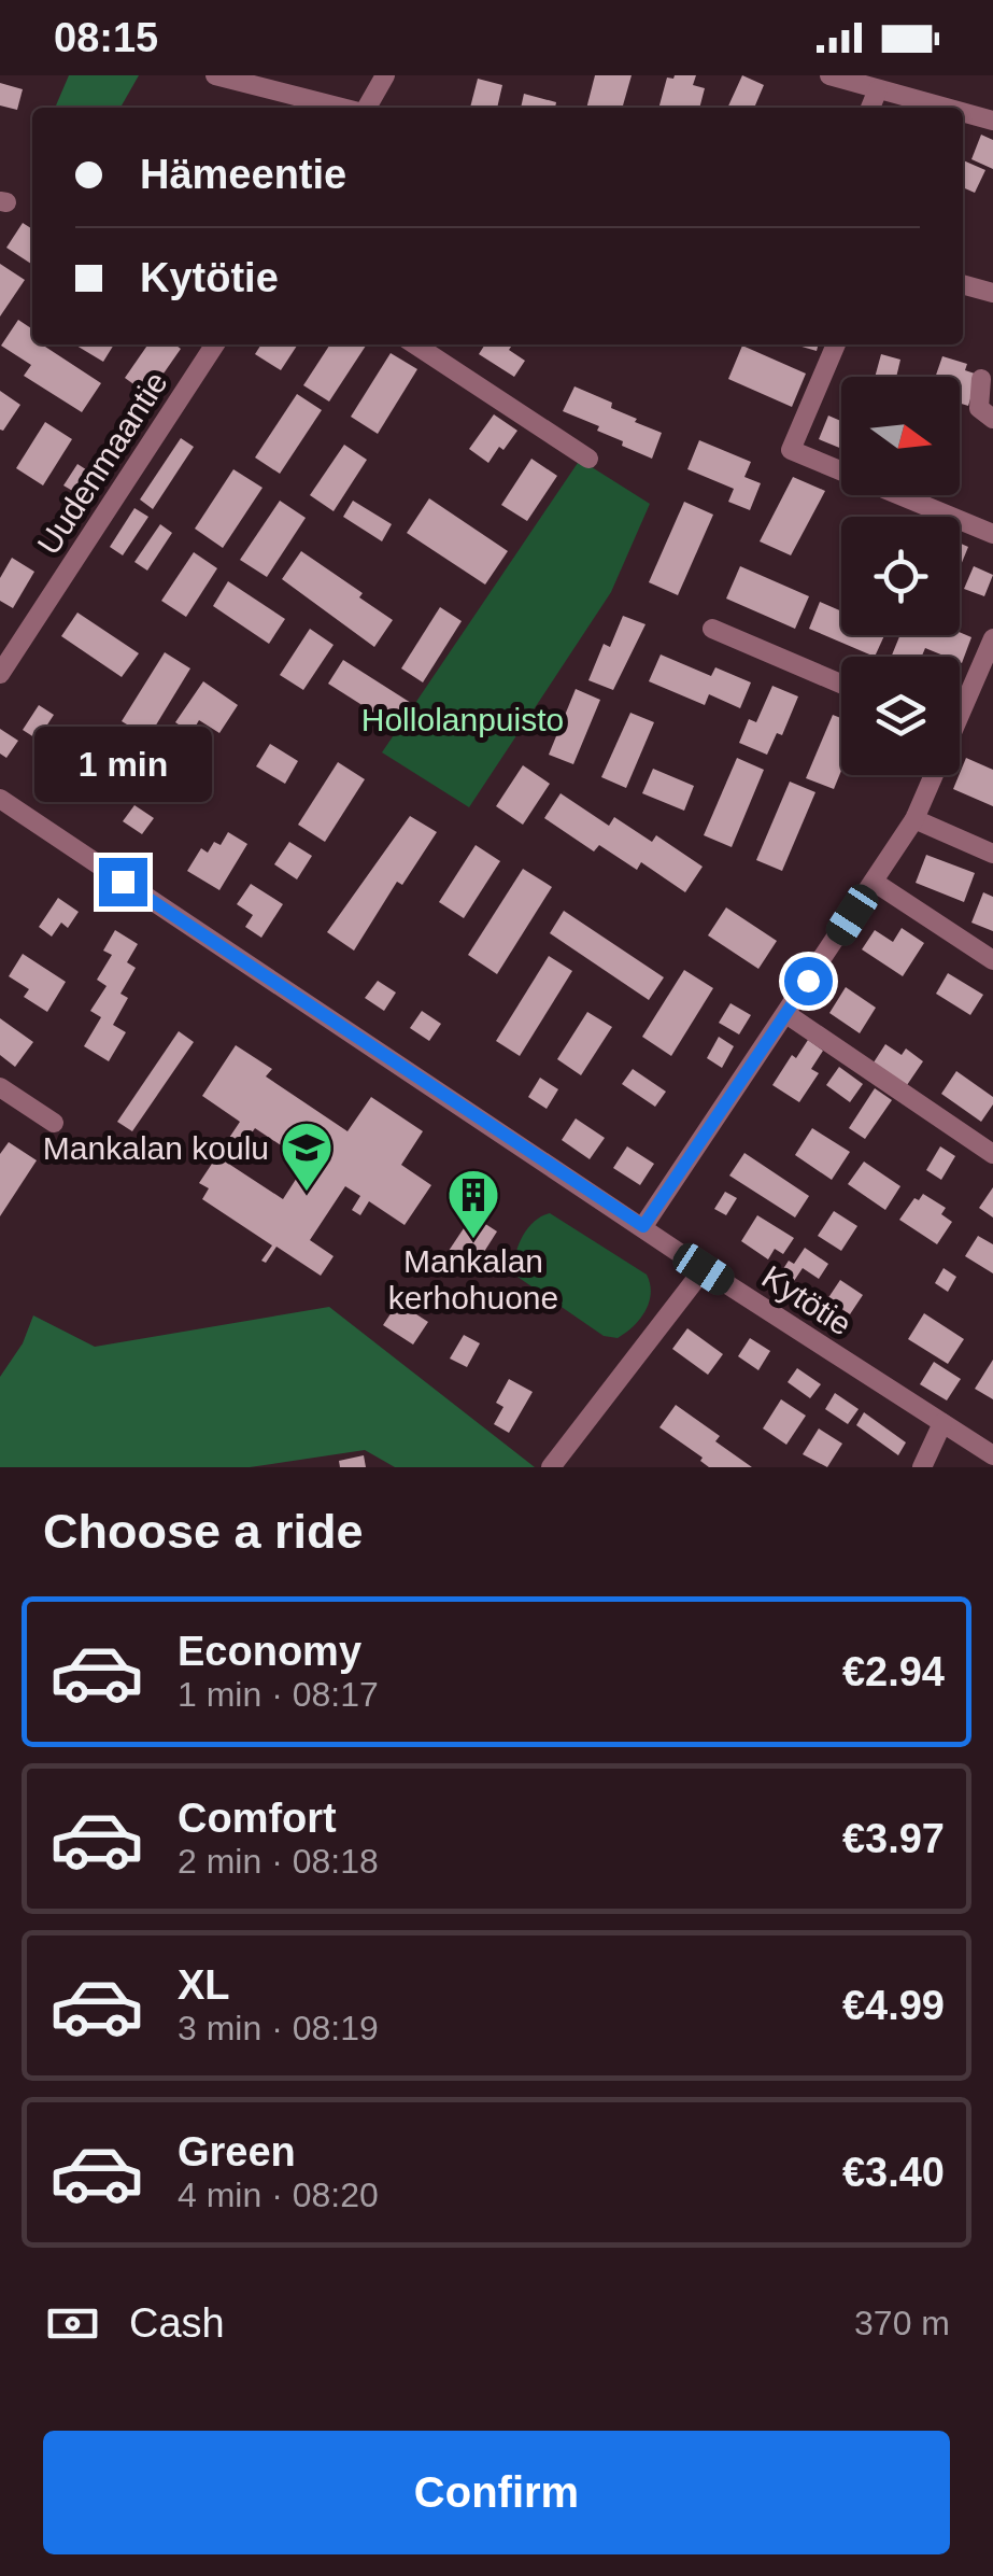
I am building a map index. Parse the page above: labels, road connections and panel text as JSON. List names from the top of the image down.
{
  "streets": {
    "street": ["Uudenmaantie", "Kytötie"]
  },
  "parks": ["Hollolanpuisto"],
  "places": {
    "school or university": ["Mankalan koulu"],
    "building": ["Mankalan kerhohuone"]
  },
  "north": "right",
  "page": {
    "status": "08:15",
    "banner": ["Hämeentie", "Kytötie"],
    "bubble": "1 min",
    "heading": "Choose a ride",
    "list": [
      {
        "name": "Economy",
        "note": "1 min · 08:17",
        "value": "€2.94"
      },
      {
        "name": "Comfort",
        "note": "2 min · 08:18",
        "value": "€3.97"
      },
      {
        "name": "XL",
        "note": "3 min · 08:19",
        "value": "€4.99"
      },
      {
        "name": "Green",
        "note": "4 min · 08:20",
        "value": "€3.40"
      }
    ],
    "pay": ["Cash", "370 m"],
    "buttons": "Confirm"
  }
}
